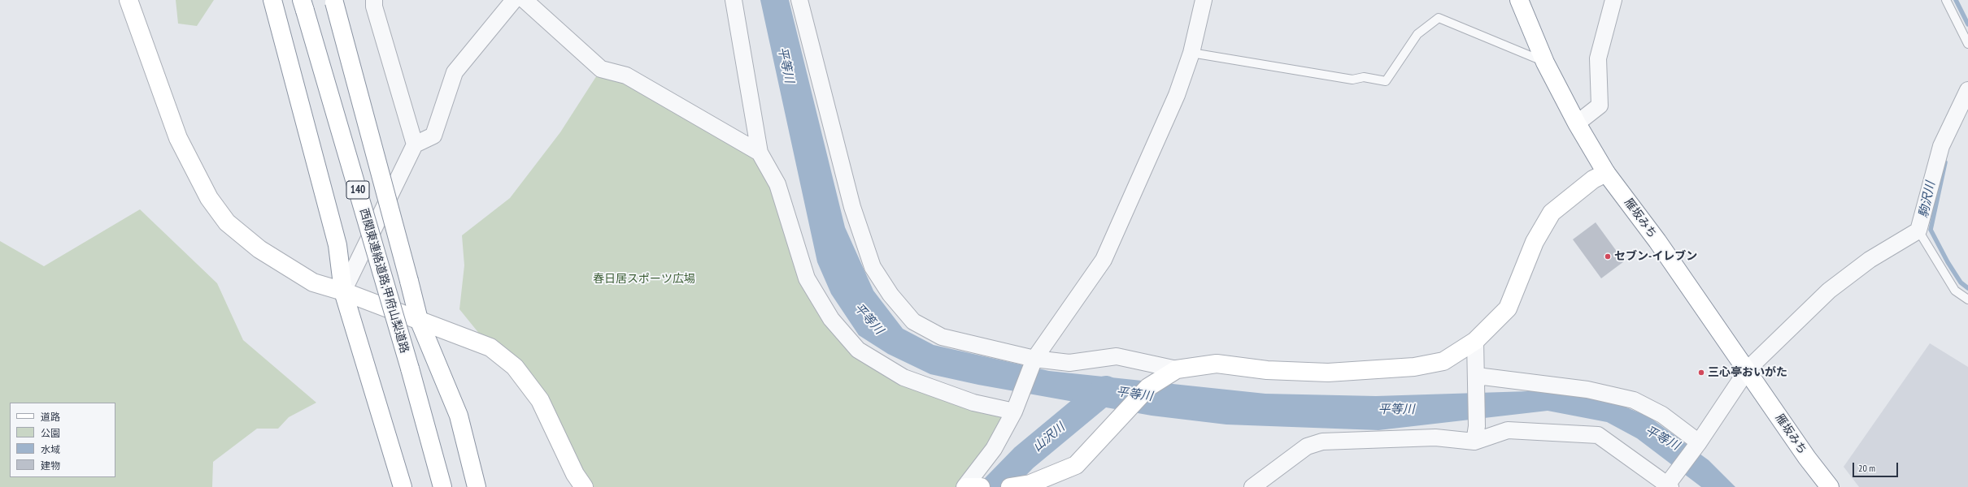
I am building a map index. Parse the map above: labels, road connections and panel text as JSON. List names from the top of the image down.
{
  "streets": {
    "main road": ["140", "雁坂みち", "西関東連絡道路;甲府山梨道路"]
  },
  "water": ["平等川", "駒沢川", "山沢川"],
  "parks": ["春日居スポーツ広場"],
  "places": ["セブン-イレブン", "三心亭おいがた"],
  "legend": [
    "道路",
    "公園",
    "水域",
    "建物"
  ],
  "scale_bar": "20 m"
}
